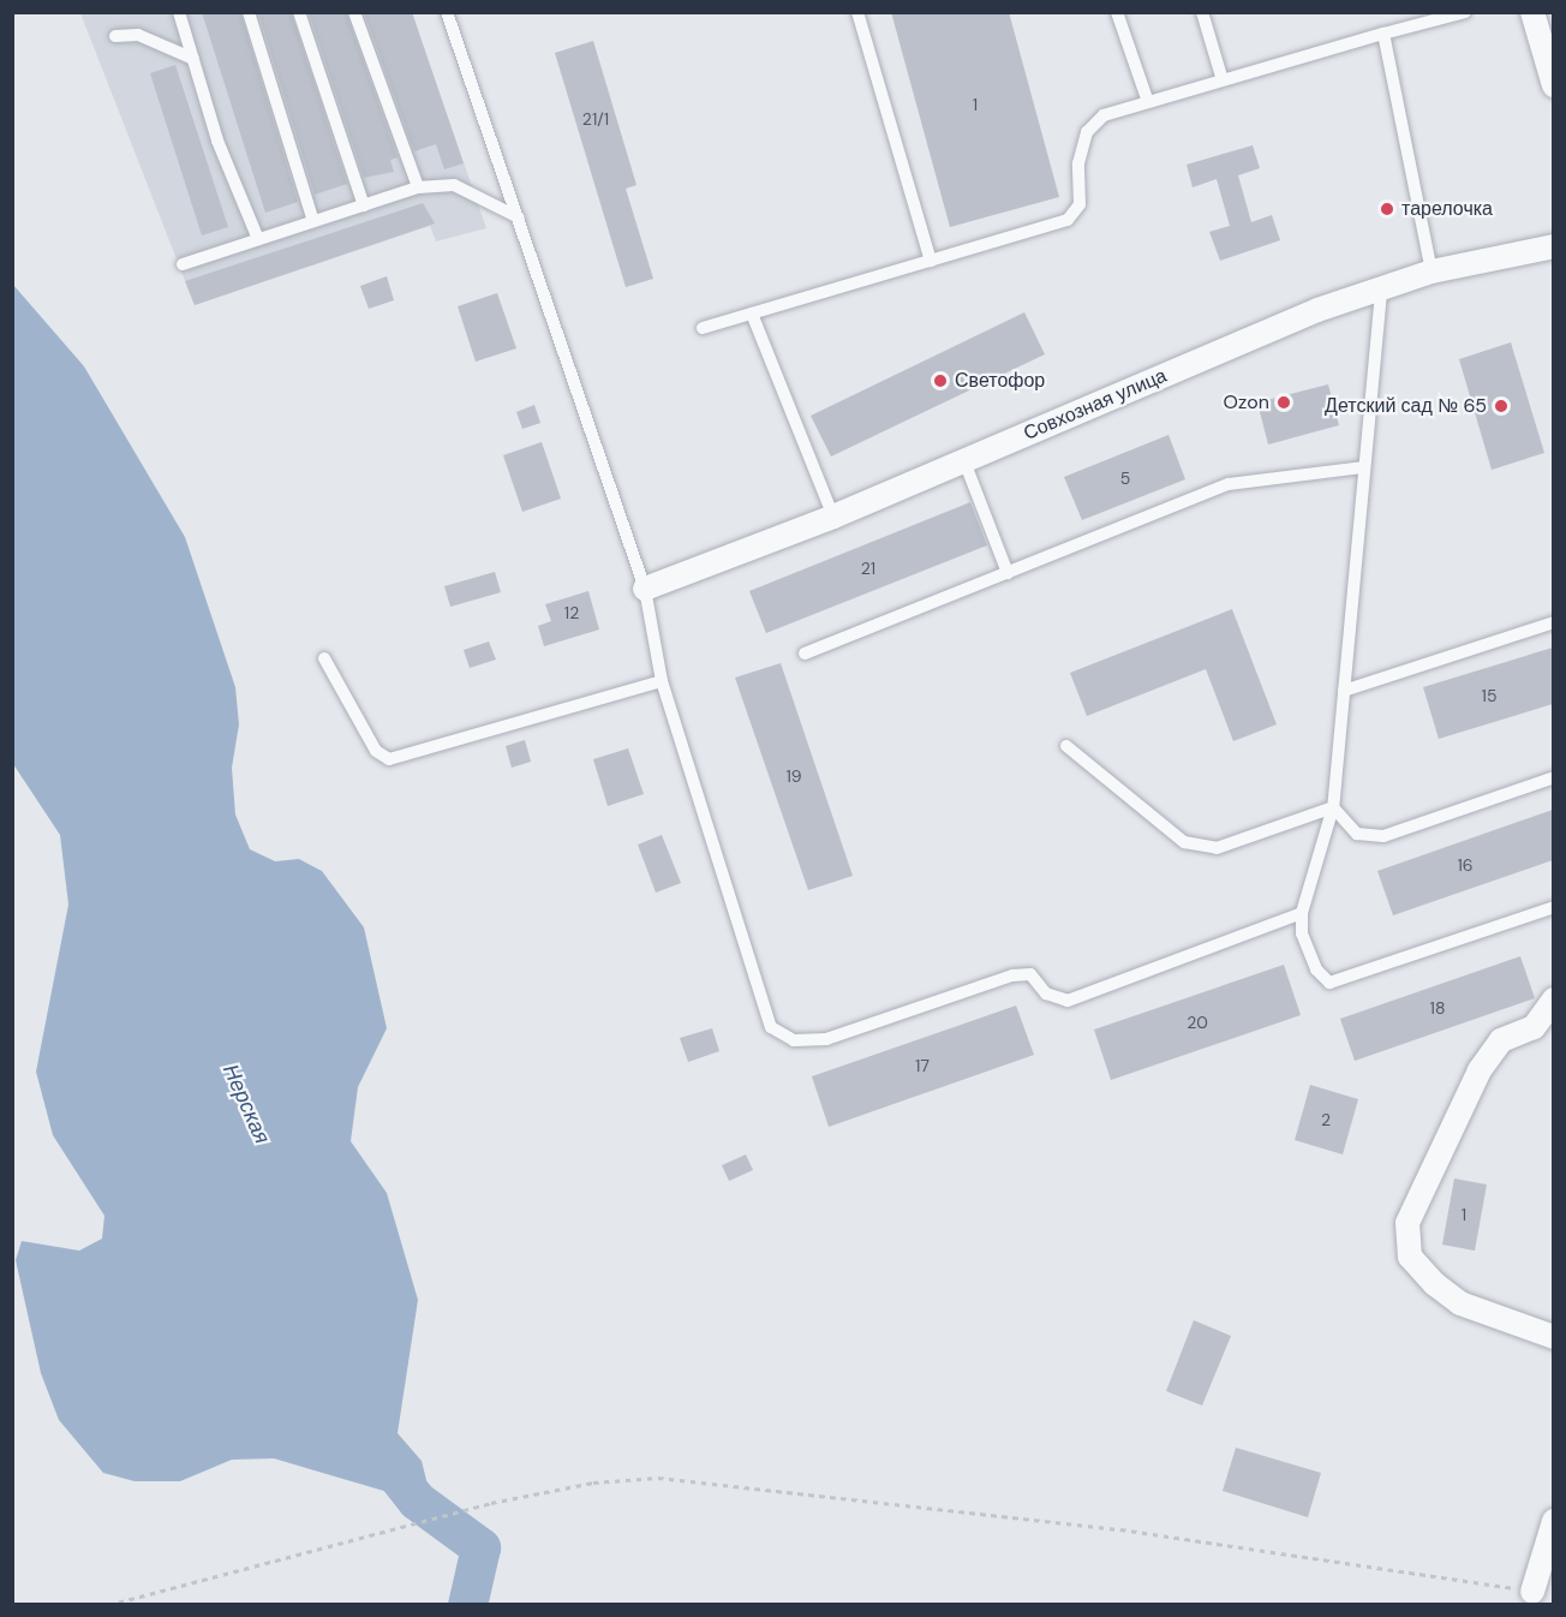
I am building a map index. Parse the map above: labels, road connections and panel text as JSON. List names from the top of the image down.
{
  "streets": {
    "street": ["Совхозная улица"]
  },
  "water": ["Нерская"],
  "places": [
    "тарелочка",
    "Светофор",
    "Ozon",
    "Детский сад № 65"
  ],
  "house_numbers": [
    "1",
    "21/1",
    "5",
    "21",
    "12",
    "15",
    "19",
    "16",
    "18",
    "20",
    "17",
    "2",
    "1"
  ]
}
